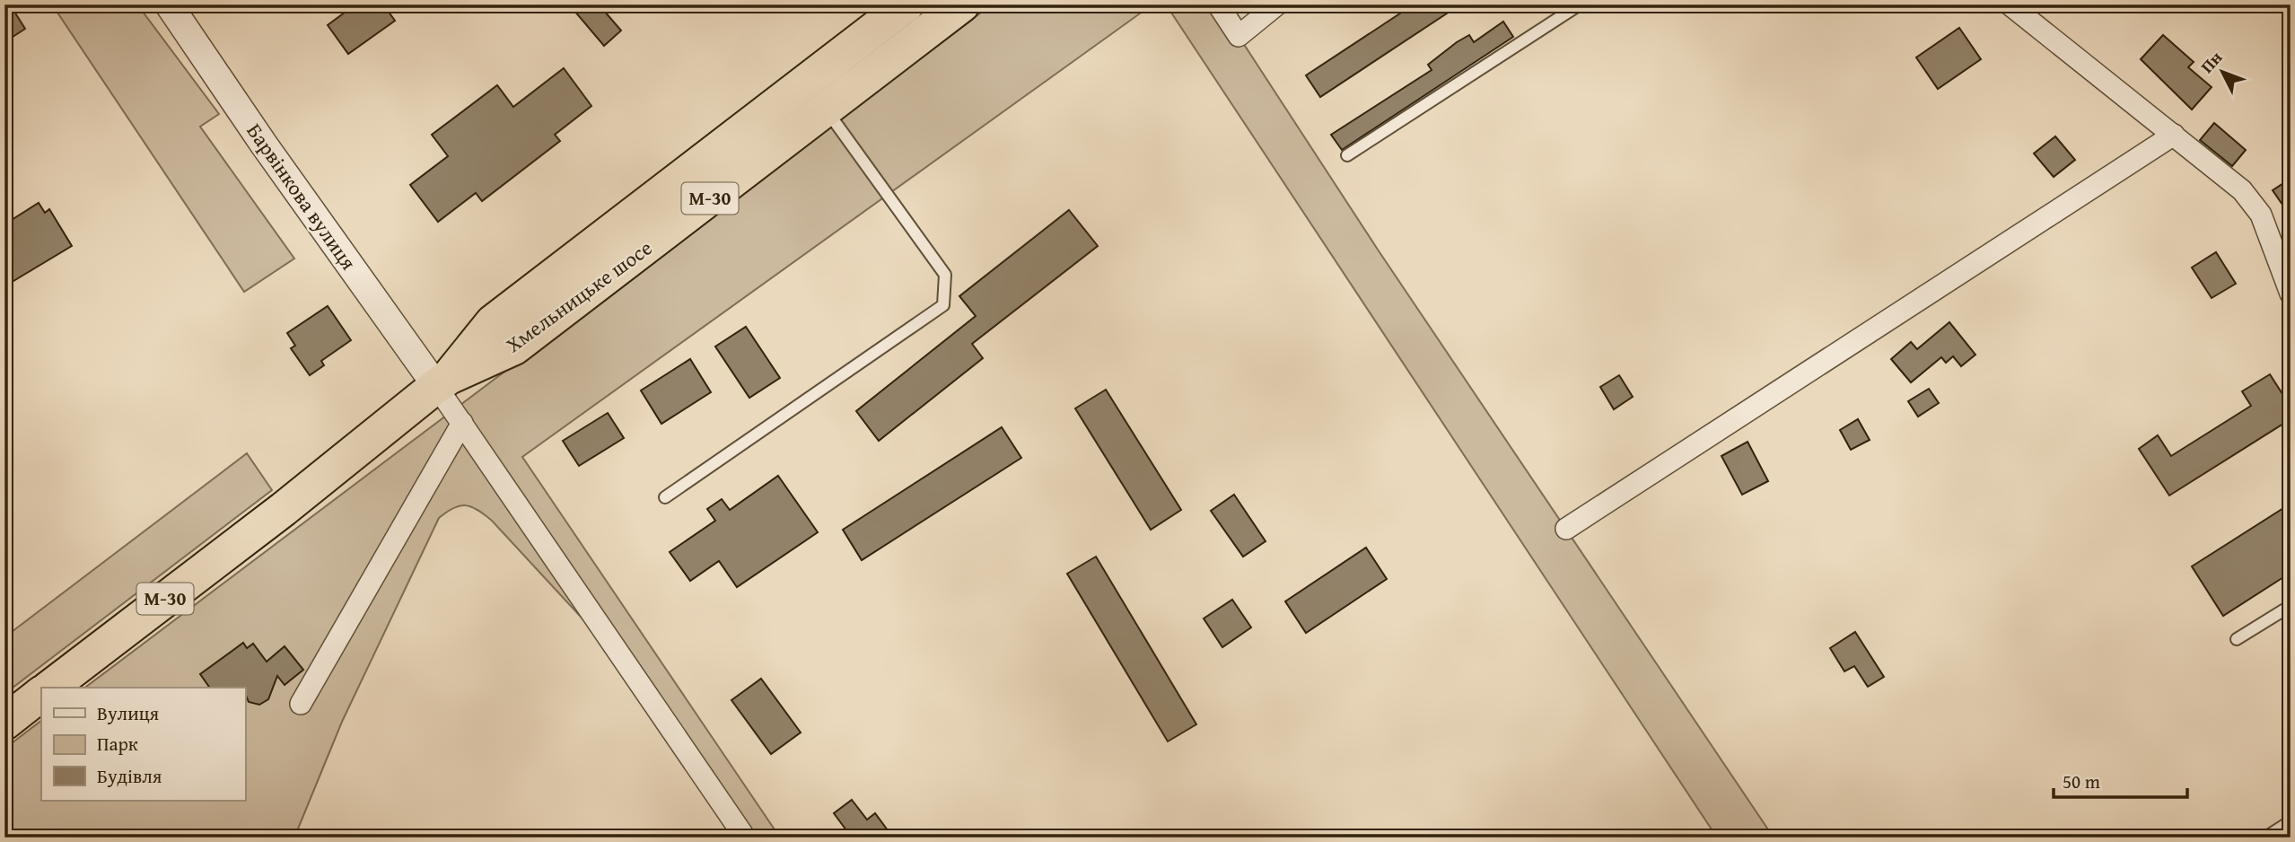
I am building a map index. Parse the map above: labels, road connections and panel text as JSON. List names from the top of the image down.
{
  "streets": {
    "highway": ["М-30", "Хмельницьке шосе"],
    "street": ["Барвінкова вулиця"]
  },
  "crossings": [
    ["Барвінкова вулиця", "М-30"],
    ["Барвінкова вулиця", "Хмельницьке шосе"],
    ["М-30", "Хмельницьке шосе"]
  ],
  "legend": ["Вулиця", "Парк", "Будівля"],
  "scale_bar": "50 m",
  "north": "top left"
}
